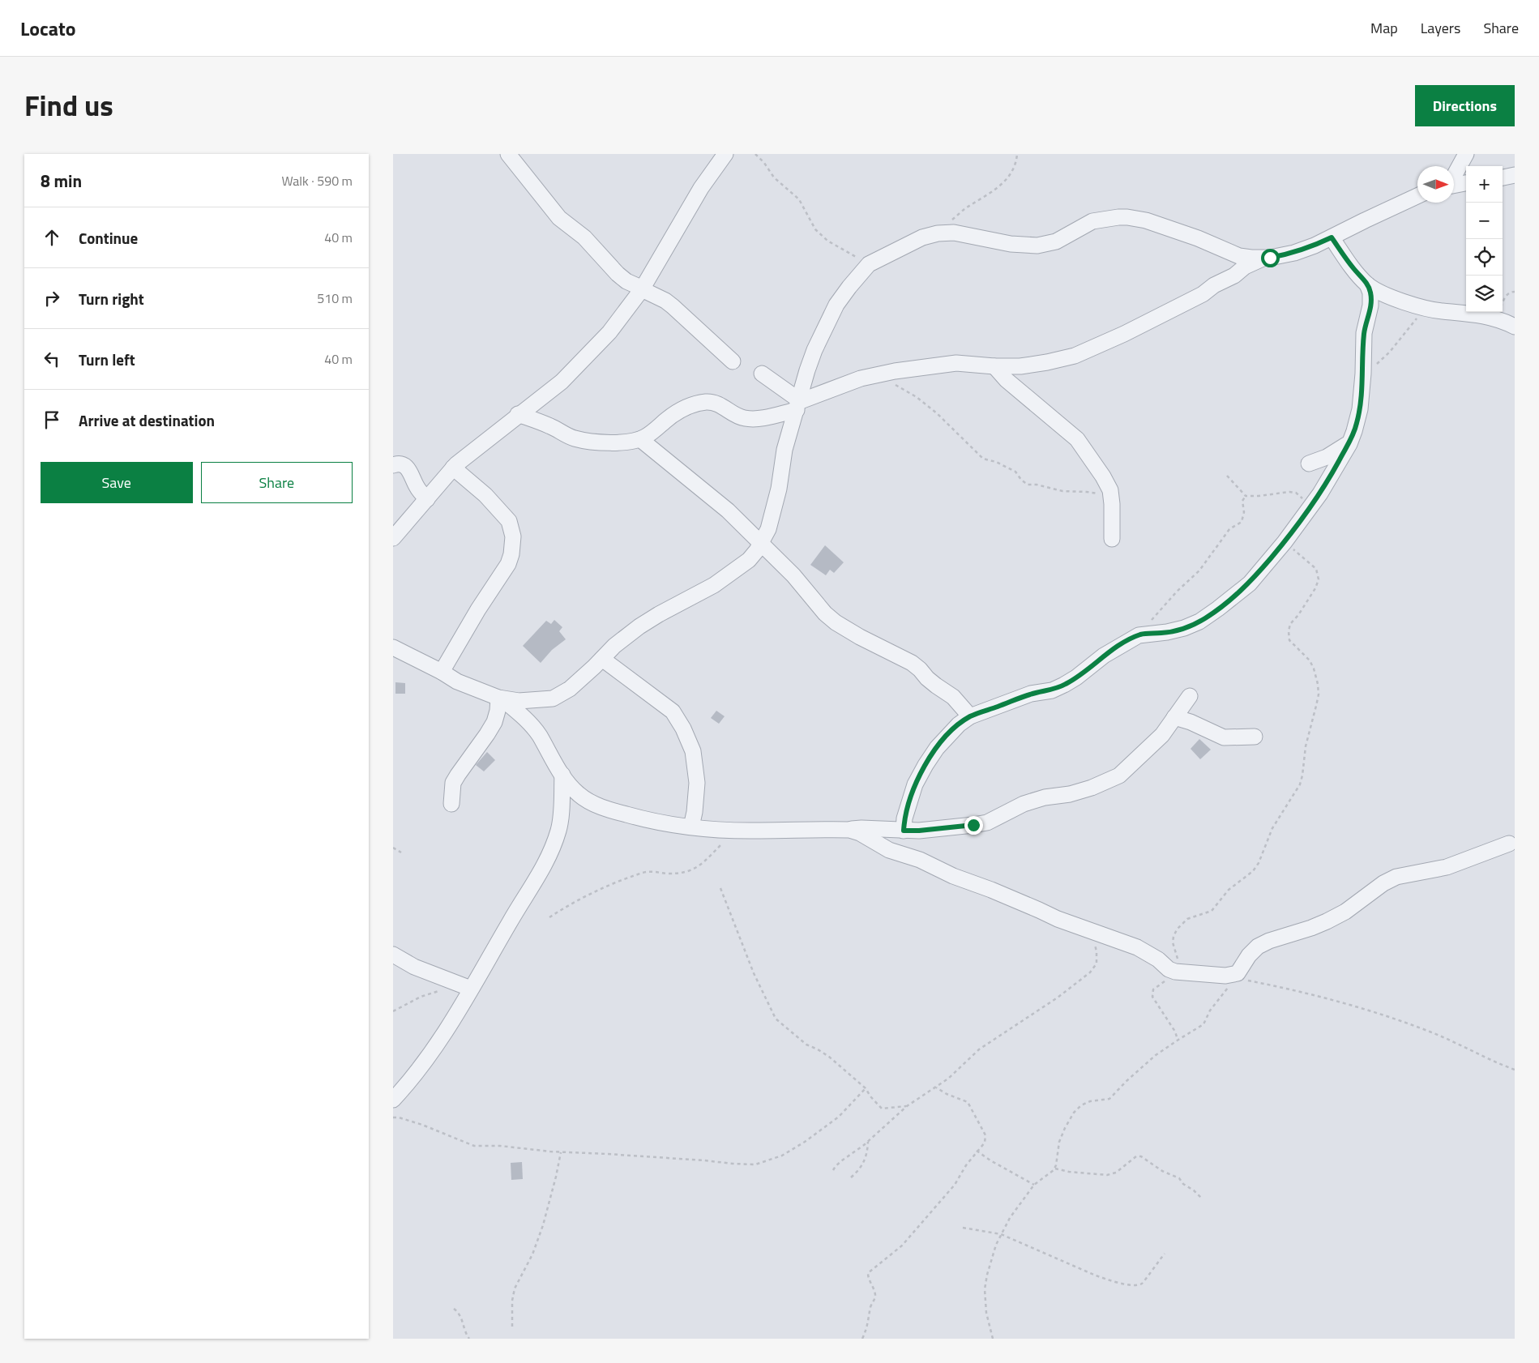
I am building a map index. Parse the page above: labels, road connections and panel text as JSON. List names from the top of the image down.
{
  "north": "right",
  "page": {
    "header": "Locato",
    "nav": ["Map", "Layers", "Share"],
    "title": "Find us",
    "buttons": [
      "Directions",
      ["Save", "Share"]
    ],
    "heading": ["8 min", "Walk · 590 m"],
    "map_buttons": ["+", "−"],
    "list": [
      ["Continue", "40 m"],
      ["Turn right", "510 m"],
      ["Turn left", "40 m"],
      "Arrive at destination"
    ]
  }
}
